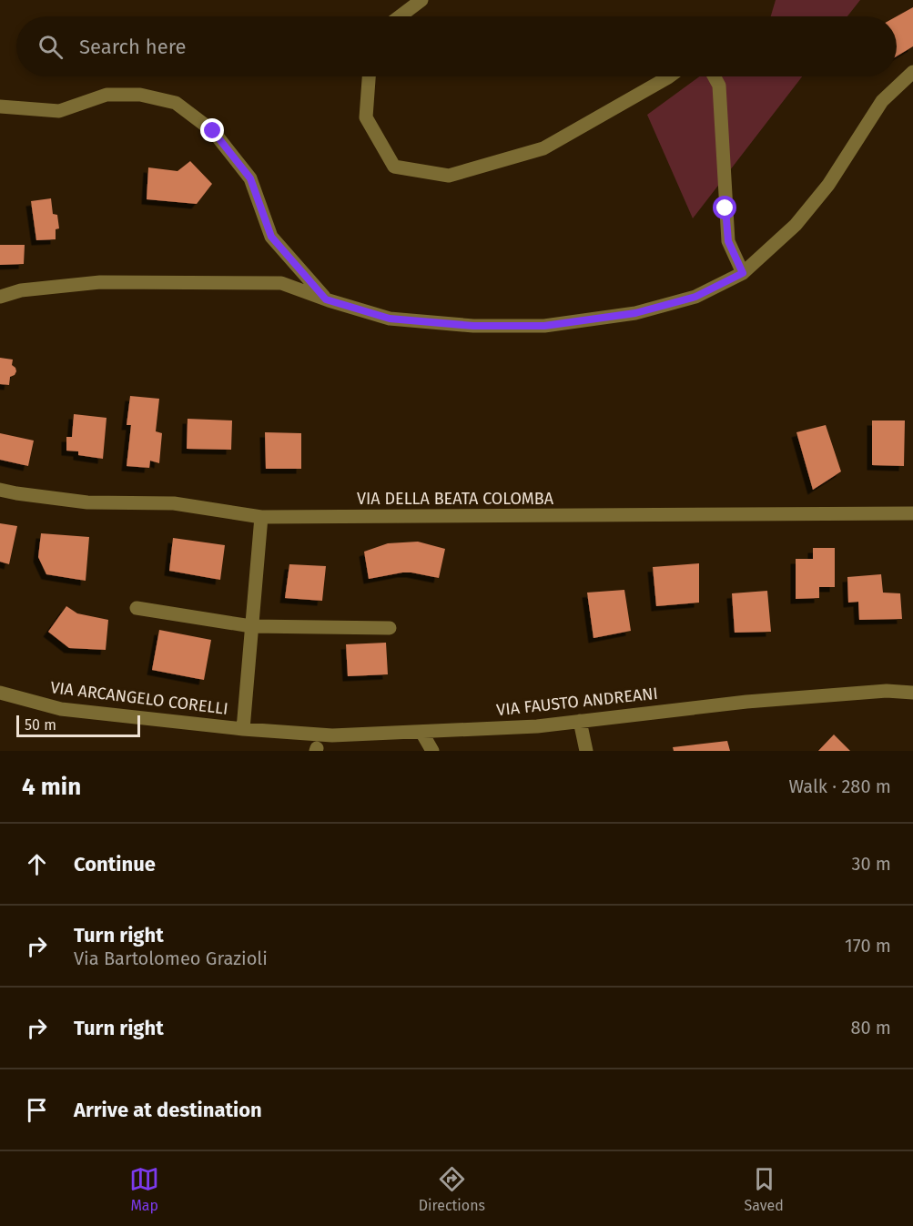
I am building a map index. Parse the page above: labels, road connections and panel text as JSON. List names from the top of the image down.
{
  "streets": {
    "street": ["VIA DELLA BEATA COLOMBA", "VIA ARCANGELO CORELLI", "VIA FAUSTO ANDREANI"]
  },
  "crossings": [
    ["VIA ARCANGELO CORELLI", "VIA FAUSTO ANDREANI"]
  ],
  "scale_bar": "50 m",
  "page": {
    "search": "Search here",
    "scale": "50 m",
    "heading": ["4 min", "Walk · 280 m"],
    "list": [
      ["Continue", "30 m"],
      ["Turn right", "Via Bartolomeo Grazioli", "170 m"],
      ["Turn right", "80 m"],
      "Arrive at destination"
    ],
    "nav": ["Map", "Directions", "Saved"]
  }
}
